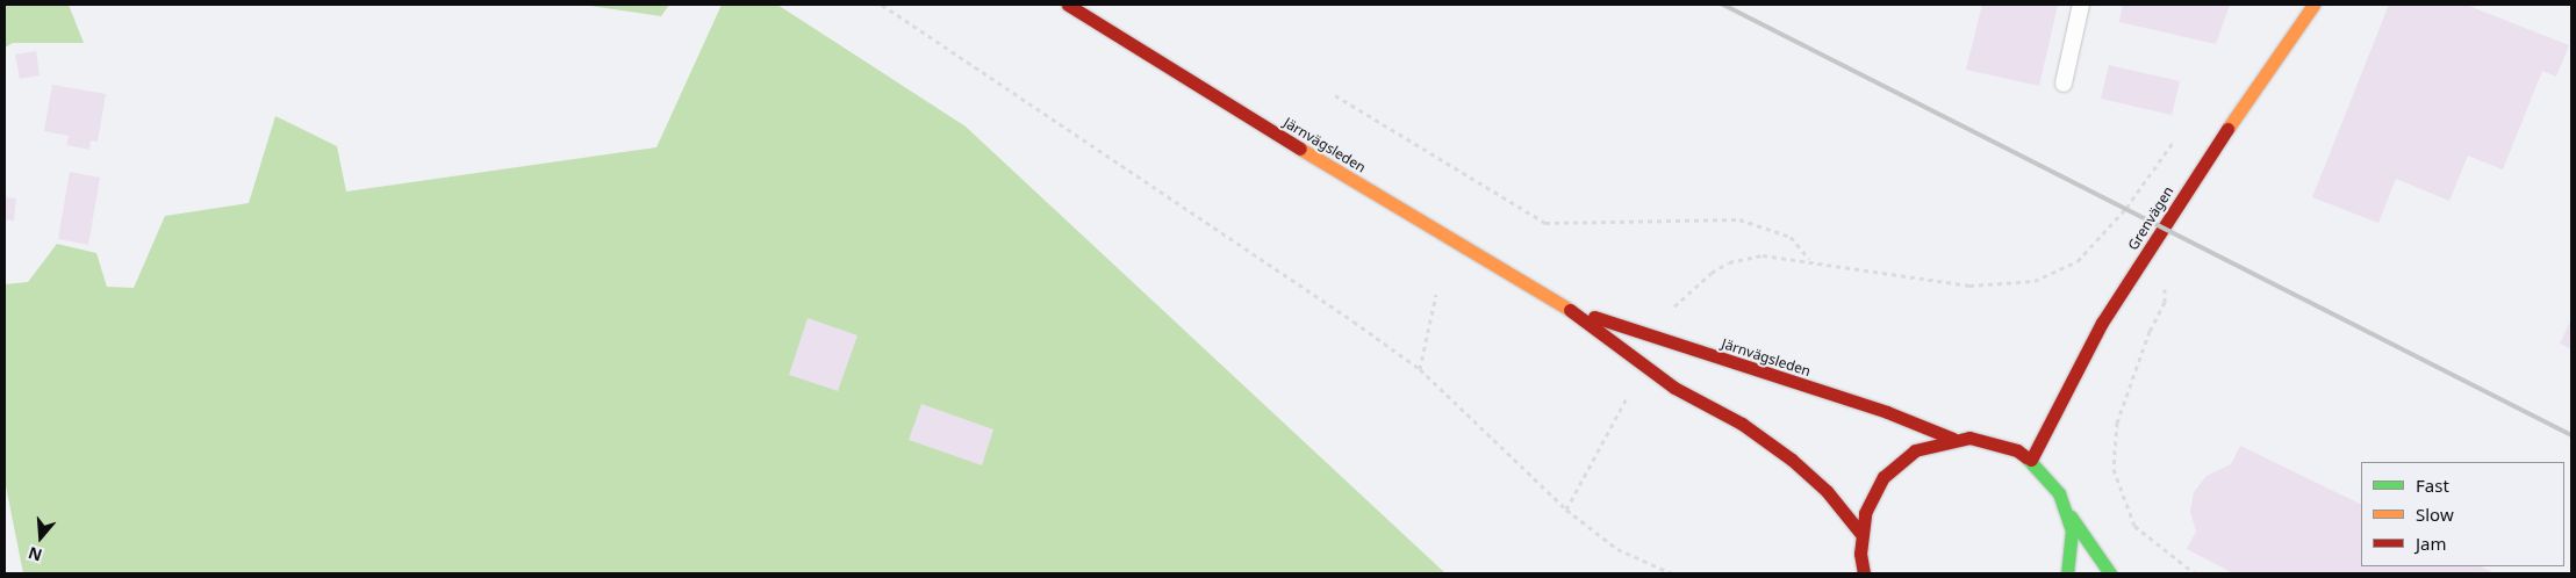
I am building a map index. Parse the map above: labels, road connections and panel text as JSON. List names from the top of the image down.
{
  "streets": {
    "main road": ["Järnvägsleden", "Grenvägen"]
  },
  "legend": ["Fast", "Slow", "Jam"],
  "north": "bottom"
}
